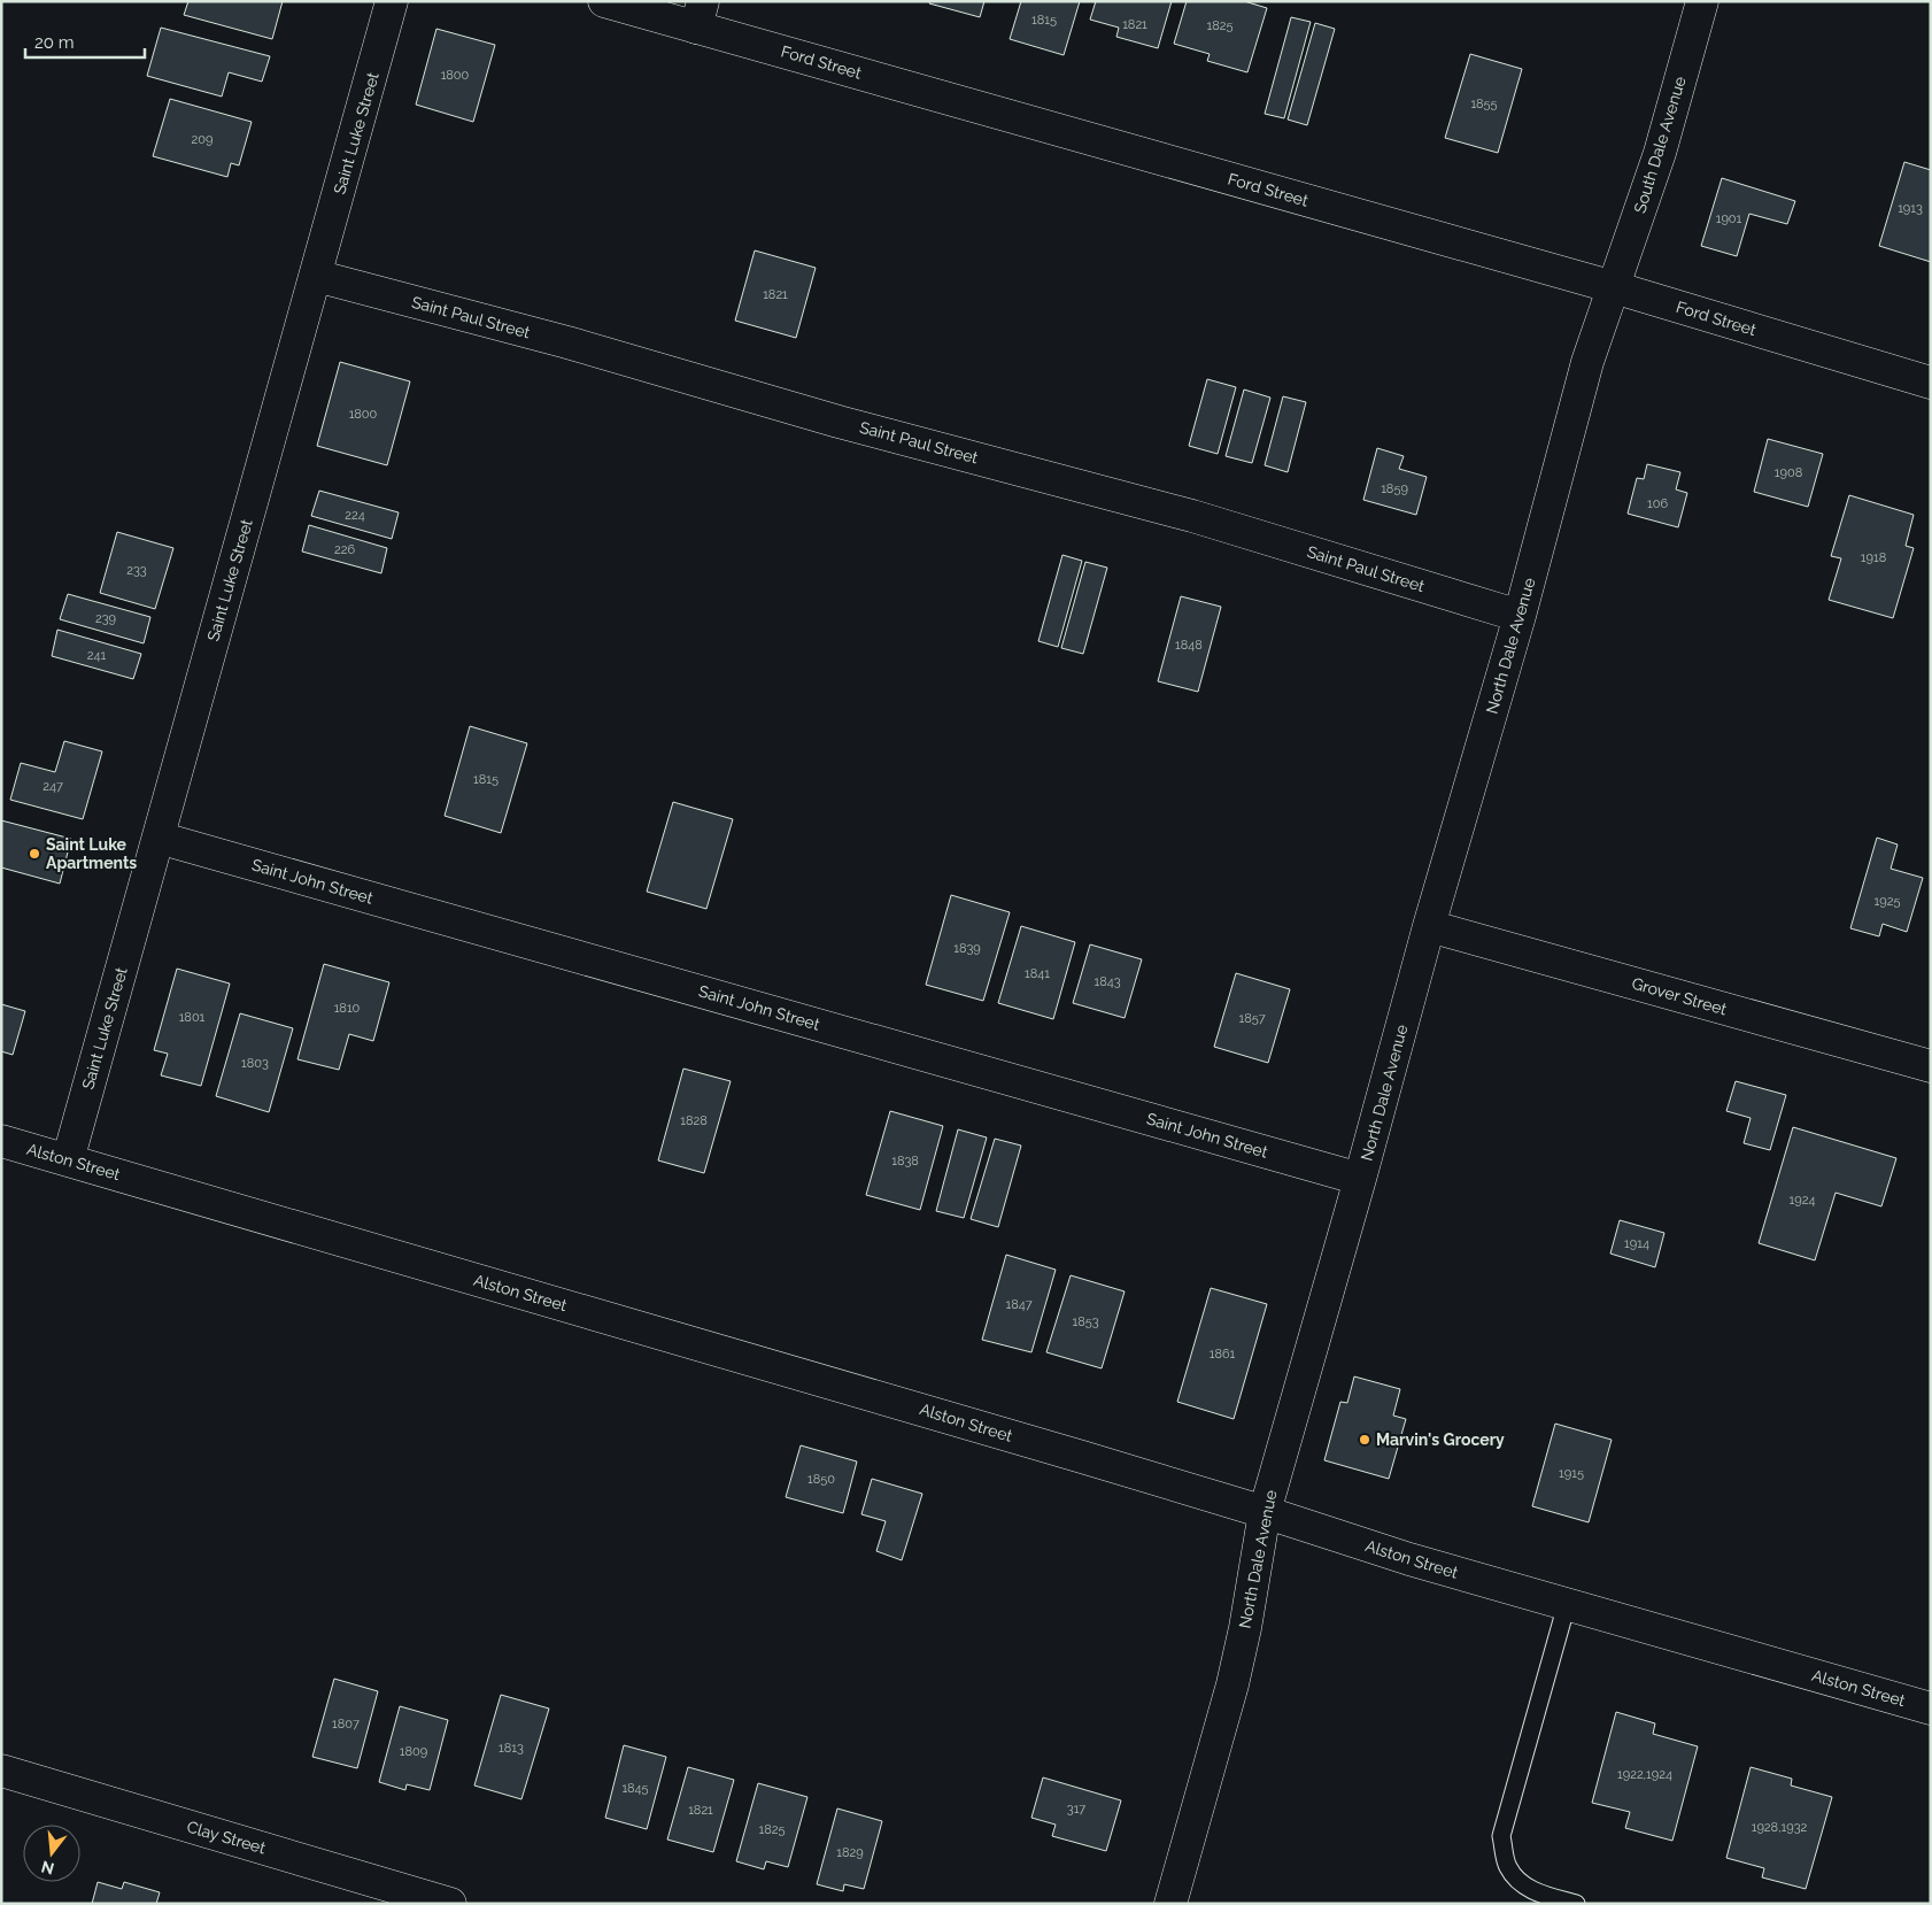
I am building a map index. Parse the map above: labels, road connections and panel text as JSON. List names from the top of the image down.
{
  "streets": {
    "street": [
      "Ford Street",
      "Saint Luke Street",
      "South Dale Avenue",
      "Saint Paul Street",
      "North Dale Avenue",
      "Saint John Street",
      "Grover Street",
      "Alston Street",
      "Clay Street"
    ]
  },
  "crossings": [
    ["Ford Street", "South Dale Avenue"],
    ["Ford Street", "North Dale Avenue"],
    ["Saint Luke Street", "Saint Paul Street"],
    ["Saint Luke Street", "Saint John Street"],
    ["Saint Luke Street", "Alston Street"],
    ["South Dale Avenue", "North Dale Avenue"],
    ["Saint Paul Street", "North Dale Avenue"],
    ["North Dale Avenue", "Saint John Street"],
    ["North Dale Avenue", "Grover Street"],
    ["North Dale Avenue", "Alston Street"]
  ],
  "places": ["Saint Luke Apartments", "Marvin's Grocery"],
  "house_numbers": [
    "1815",
    "1821",
    "1825",
    "1800",
    "1855",
    "209",
    "1913",
    "1901",
    "1821",
    "1800",
    "1908",
    "1859",
    "106",
    "224",
    "226",
    "1918",
    "233",
    "239",
    "1848",
    "241",
    "1815",
    "247",
    "1925",
    "1839",
    "1841",
    "1843",
    "1810",
    "1801",
    "1857",
    "1803",
    "1828",
    "1838",
    "1924",
    "1914",
    "1847",
    "1853",
    "1861",
    "1915",
    "1850",
    "1807",
    "1813",
    "1809",
    "1922,1924",
    "1845",
    "317",
    "1821",
    "1928,1932",
    "1825",
    "1829"
  ],
  "scale_bar": "20 m",
  "north": "bottom"
}
